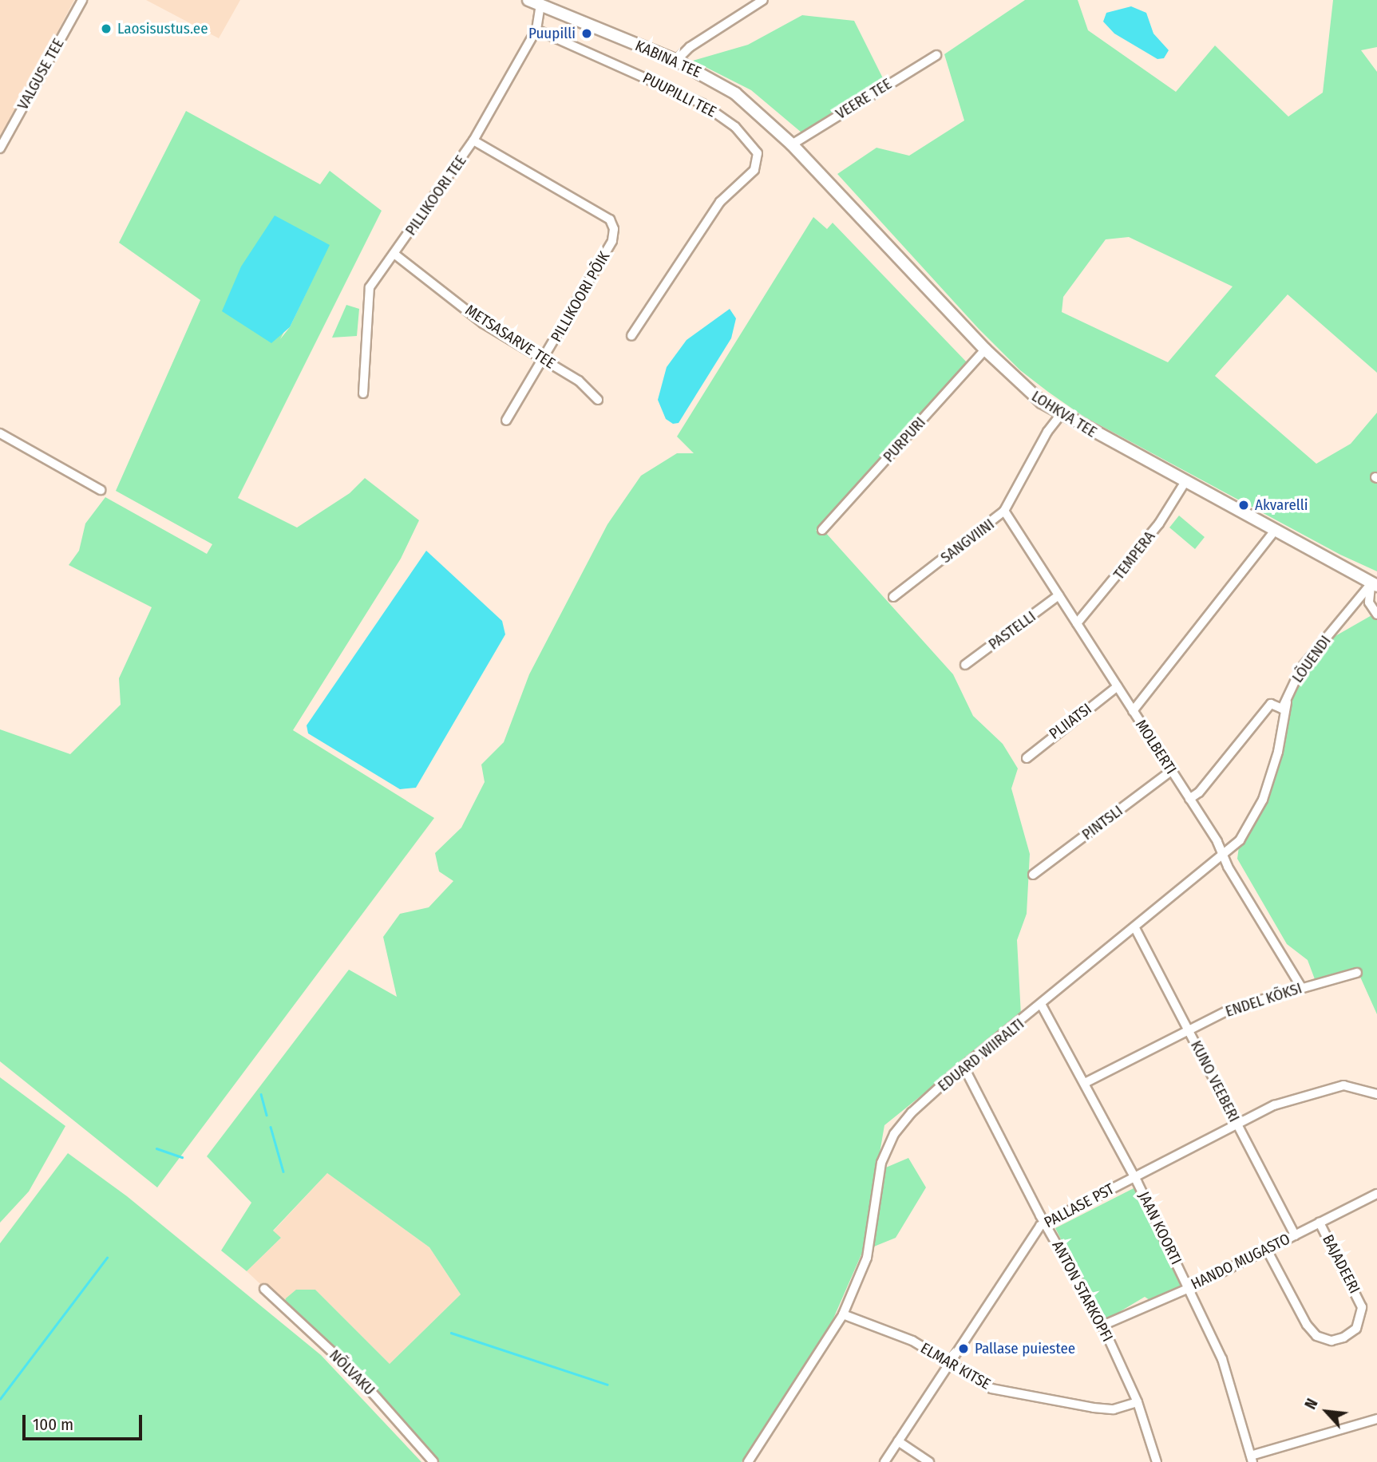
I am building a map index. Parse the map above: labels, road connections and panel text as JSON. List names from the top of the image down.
{
  "streets": {
    "street": [
      "KABINA TEE",
      "VALGUSE TEE",
      "PUUPILLI TEE",
      "VEERE TEE",
      "PILLIKOORI TEE",
      "PILLIKOORI PÕIK",
      "METSASARVE TEE",
      "LOHKVA TEE",
      "PURPURI",
      "SANGVIINI",
      "TEMPERA",
      "PASTELLI",
      "LÕUENDI",
      "PLIIATSI",
      "MOLBERTI",
      "PINTSLI",
      "ENDEL KÕKSI",
      "EDUARD WIIRALTI",
      "KUNO VEEBERI",
      "PALLASE PST",
      "JAAN KOORTI",
      "HANDO MUGASTO",
      "BAJADEERI",
      "ANTON STARKOPFI",
      "ELMAR KITSE",
      "NÕLVAKU"
    ]
  },
  "crossings": [
    ["KABINA TEE", "VEERE TEE"],
    ["KABINA TEE", "PILLIKOORI TEE"],
    ["KABINA TEE", "LOHKVA TEE"],
    ["PUUPILLI TEE", "PILLIKOORI TEE"],
    ["VEERE TEE", "LOHKVA TEE"],
    ["PILLIKOORI TEE", "PILLIKOORI PÕIK"],
    ["PILLIKOORI TEE", "METSASARVE TEE"],
    ["PILLIKOORI PÕIK", "METSASARVE TEE"],
    ["LOHKVA TEE", "PURPURI"],
    ["LOHKVA TEE", "SANGVIINI"],
    ["LOHKVA TEE", "TEMPERA"],
    ["LOHKVA TEE", "LÕUENDI"],
    ["SANGVIINI", "MOLBERTI"],
    ["TEMPERA", "MOLBERTI"],
    ["PASTELLI", "MOLBERTI"],
    ["LÕUENDI", "MOLBERTI"],
    ["LÕUENDI", "EDUARD WIIRALTI"],
    ["PLIIATSI", "MOLBERTI"],
    ["MOLBERTI", "PINTSLI"],
    ["MOLBERTI", "ENDEL KÕKSI"],
    ["MOLBERTI", "EDUARD WIIRALTI"],
    ["ENDEL KÕKSI", "KUNO VEEBERI"],
    ["ENDEL KÕKSI", "JAAN KOORTI"],
    ["EDUARD WIIRALTI", "KUNO VEEBERI"],
    ["EDUARD WIIRALTI", "JAAN KOORTI"],
    ["EDUARD WIIRALTI", "ANTON STARKOPFI"],
    ["EDUARD WIIRALTI", "ELMAR KITSE"],
    ["KUNO VEEBERI", "PALLASE PST"],
    ["KUNO VEEBERI", "HANDO MUGASTO"],
    ["PALLASE PST", "JAAN KOORTI"],
    ["PALLASE PST", "ANTON STARKOPFI"],
    ["PALLASE PST", "ELMAR KITSE"],
    ["JAAN KOORTI", "HANDO MUGASTO"],
    ["HANDO MUGASTO", "BAJADEERI"],
    ["HANDO MUGASTO", "ANTON STARKOPFI"],
    ["ANTON STARKOPFI", "ELMAR KITSE"]
  ],
  "places": [
    "Laosisustus.ee",
    "Puupilli",
    "Akvarelli",
    "Pallase puiestee"
  ],
  "scale_bar": "100 m",
  "north": "top left"
}
